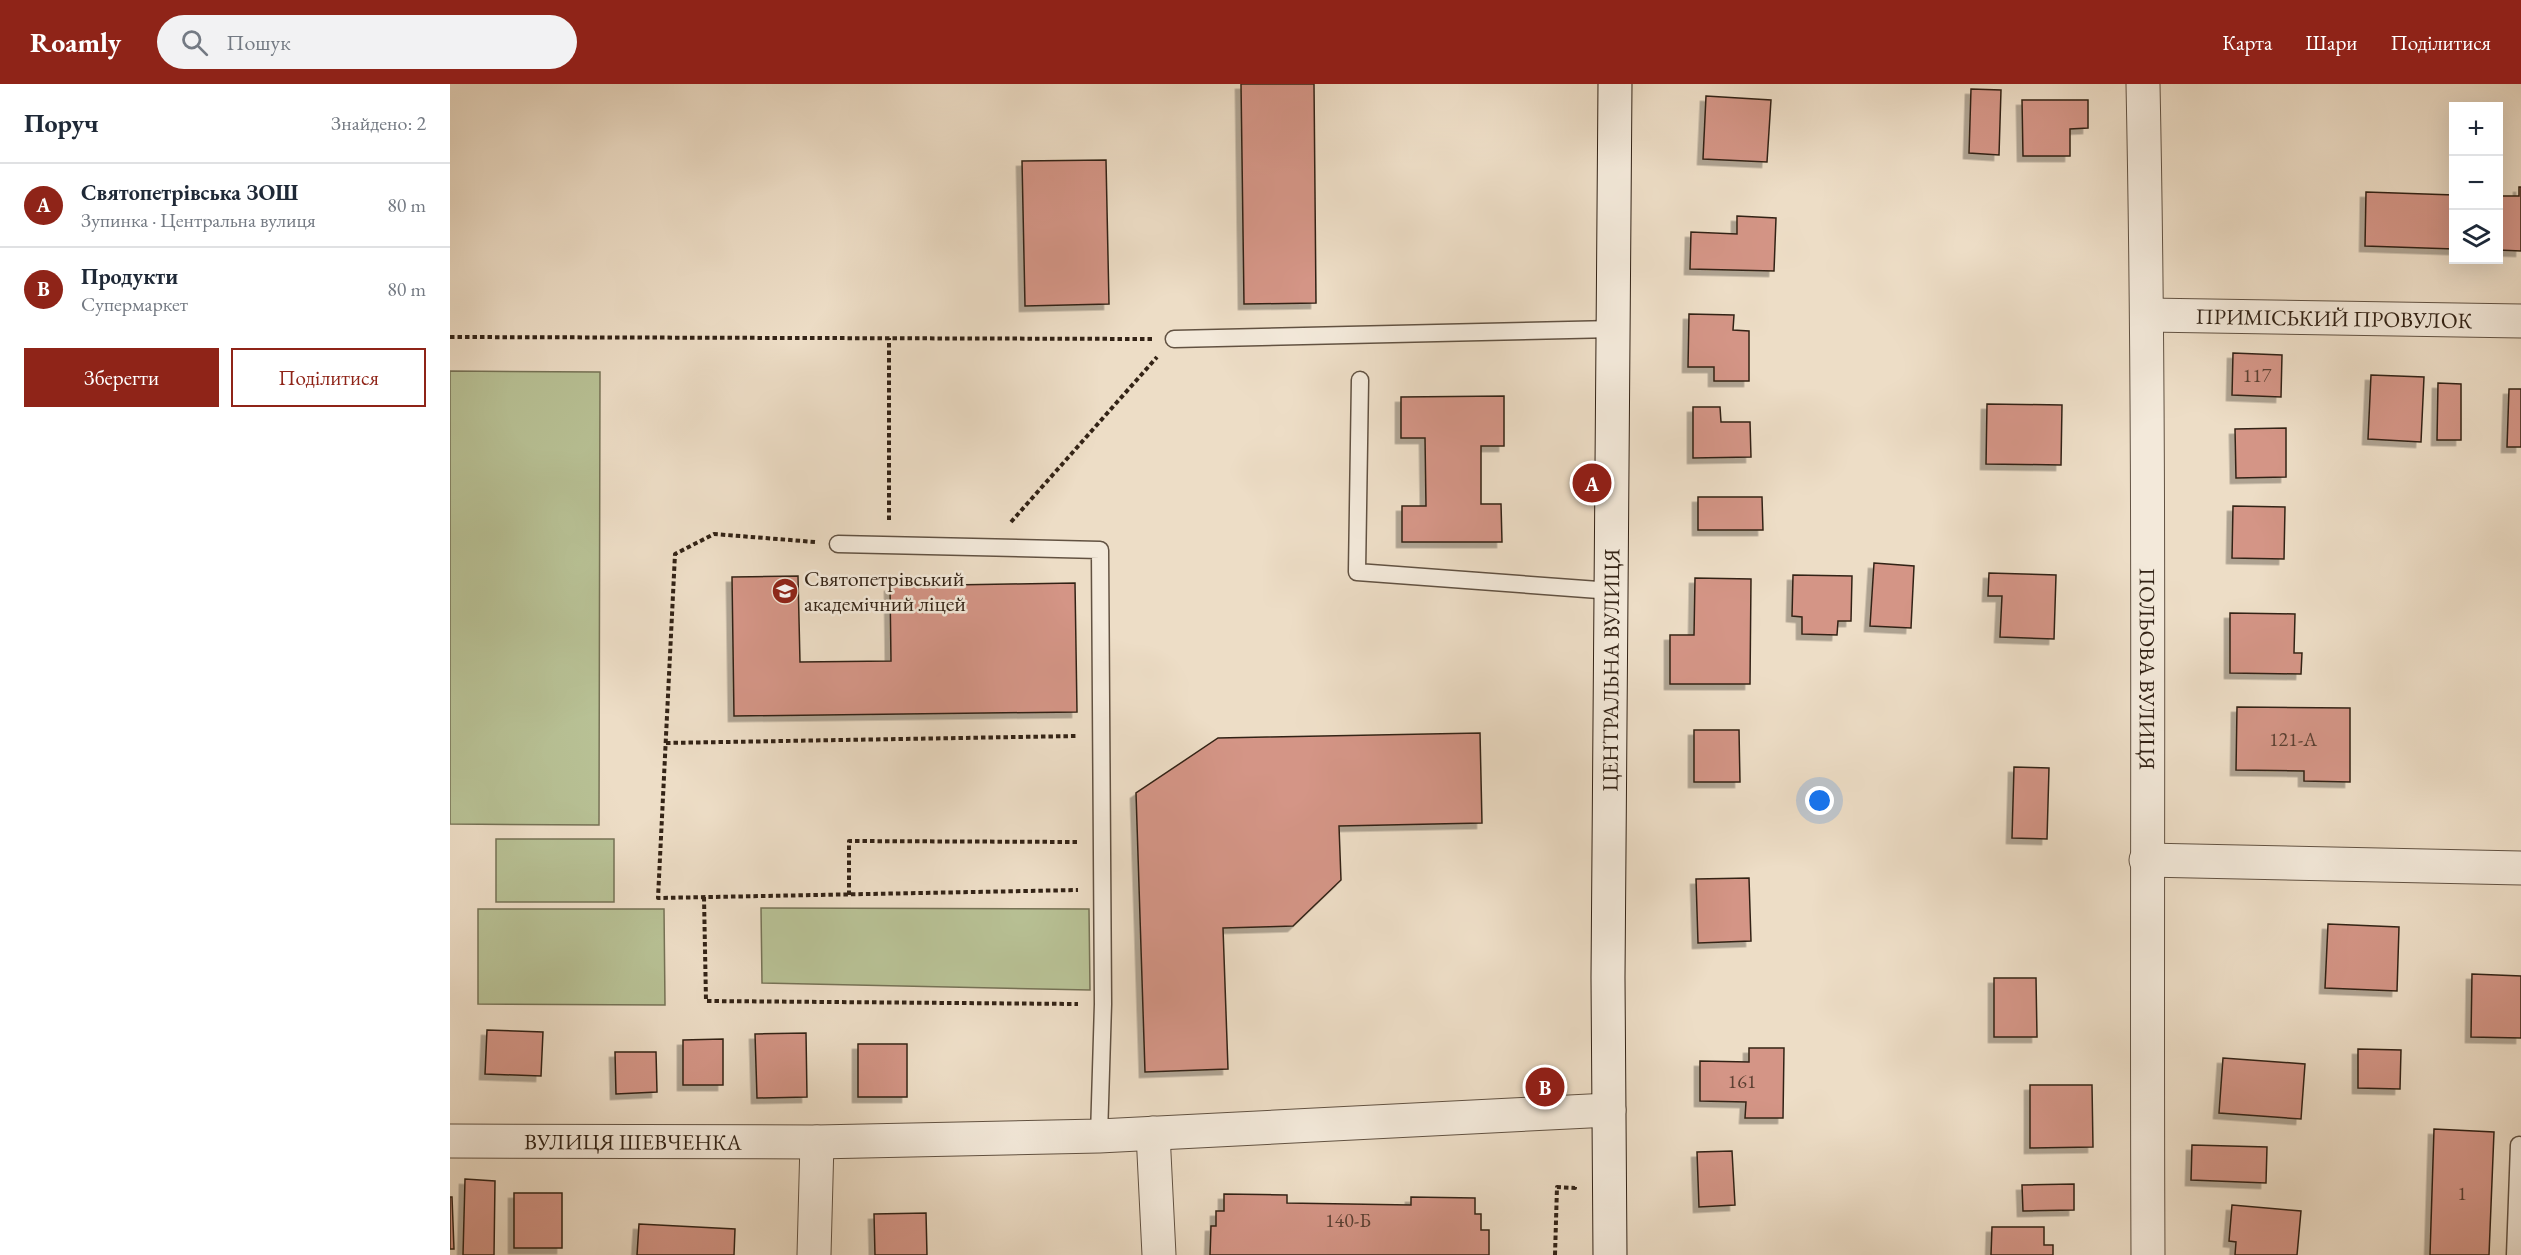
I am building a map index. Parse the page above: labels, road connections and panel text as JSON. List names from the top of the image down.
{
  "streets": {
    "street": [
      "ПРИМІСЬКИЙ ПРОВУЛОК",
      "ПОЛЬОВА ВУЛИЦЯ",
      "ЦЕНТРАЛЬНА ВУЛИЦЯ",
      "ВУЛИЦЯ ШЕВЧЕНКА"
    ]
  },
  "crossings": [
    ["ПРИМІСЬКИЙ ПРОВУЛОК", "ПОЛЬОВА ВУЛИЦЯ"],
    ["ЦЕНТРАЛЬНА ВУЛИЦЯ", "ВУЛИЦЯ ШЕВЧЕНКА"]
  ],
  "places": {
    "school or university": ["Святопетрівський академічний ліцей"]
  },
  "house_numbers": [
    "117",
    "121-А",
    "161",
    "1",
    "140-Б"
  ],
  "page": {
    "header": "Roamly",
    "search": "Пошук",
    "nav": ["Карта", "Шари", "Поділитися"],
    "heading": ["Поруч", "Знайдено: 2"],
    "map_buttons": ["+", "−"],
    "list": [
      {
        "mark": "A",
        "name": "Святопетрівська ЗОШ",
        "note": "Зупинка · Центральна вулиця",
        "value": "80 m"
      },
      {
        "mark": "B",
        "name": "Продукти",
        "note": "Супермаркет",
        "value": "80 m"
      }
    ],
    "buttons": ["Зберегти", "Поділитися"],
    "pins": ["A", "B"]
  }
}
